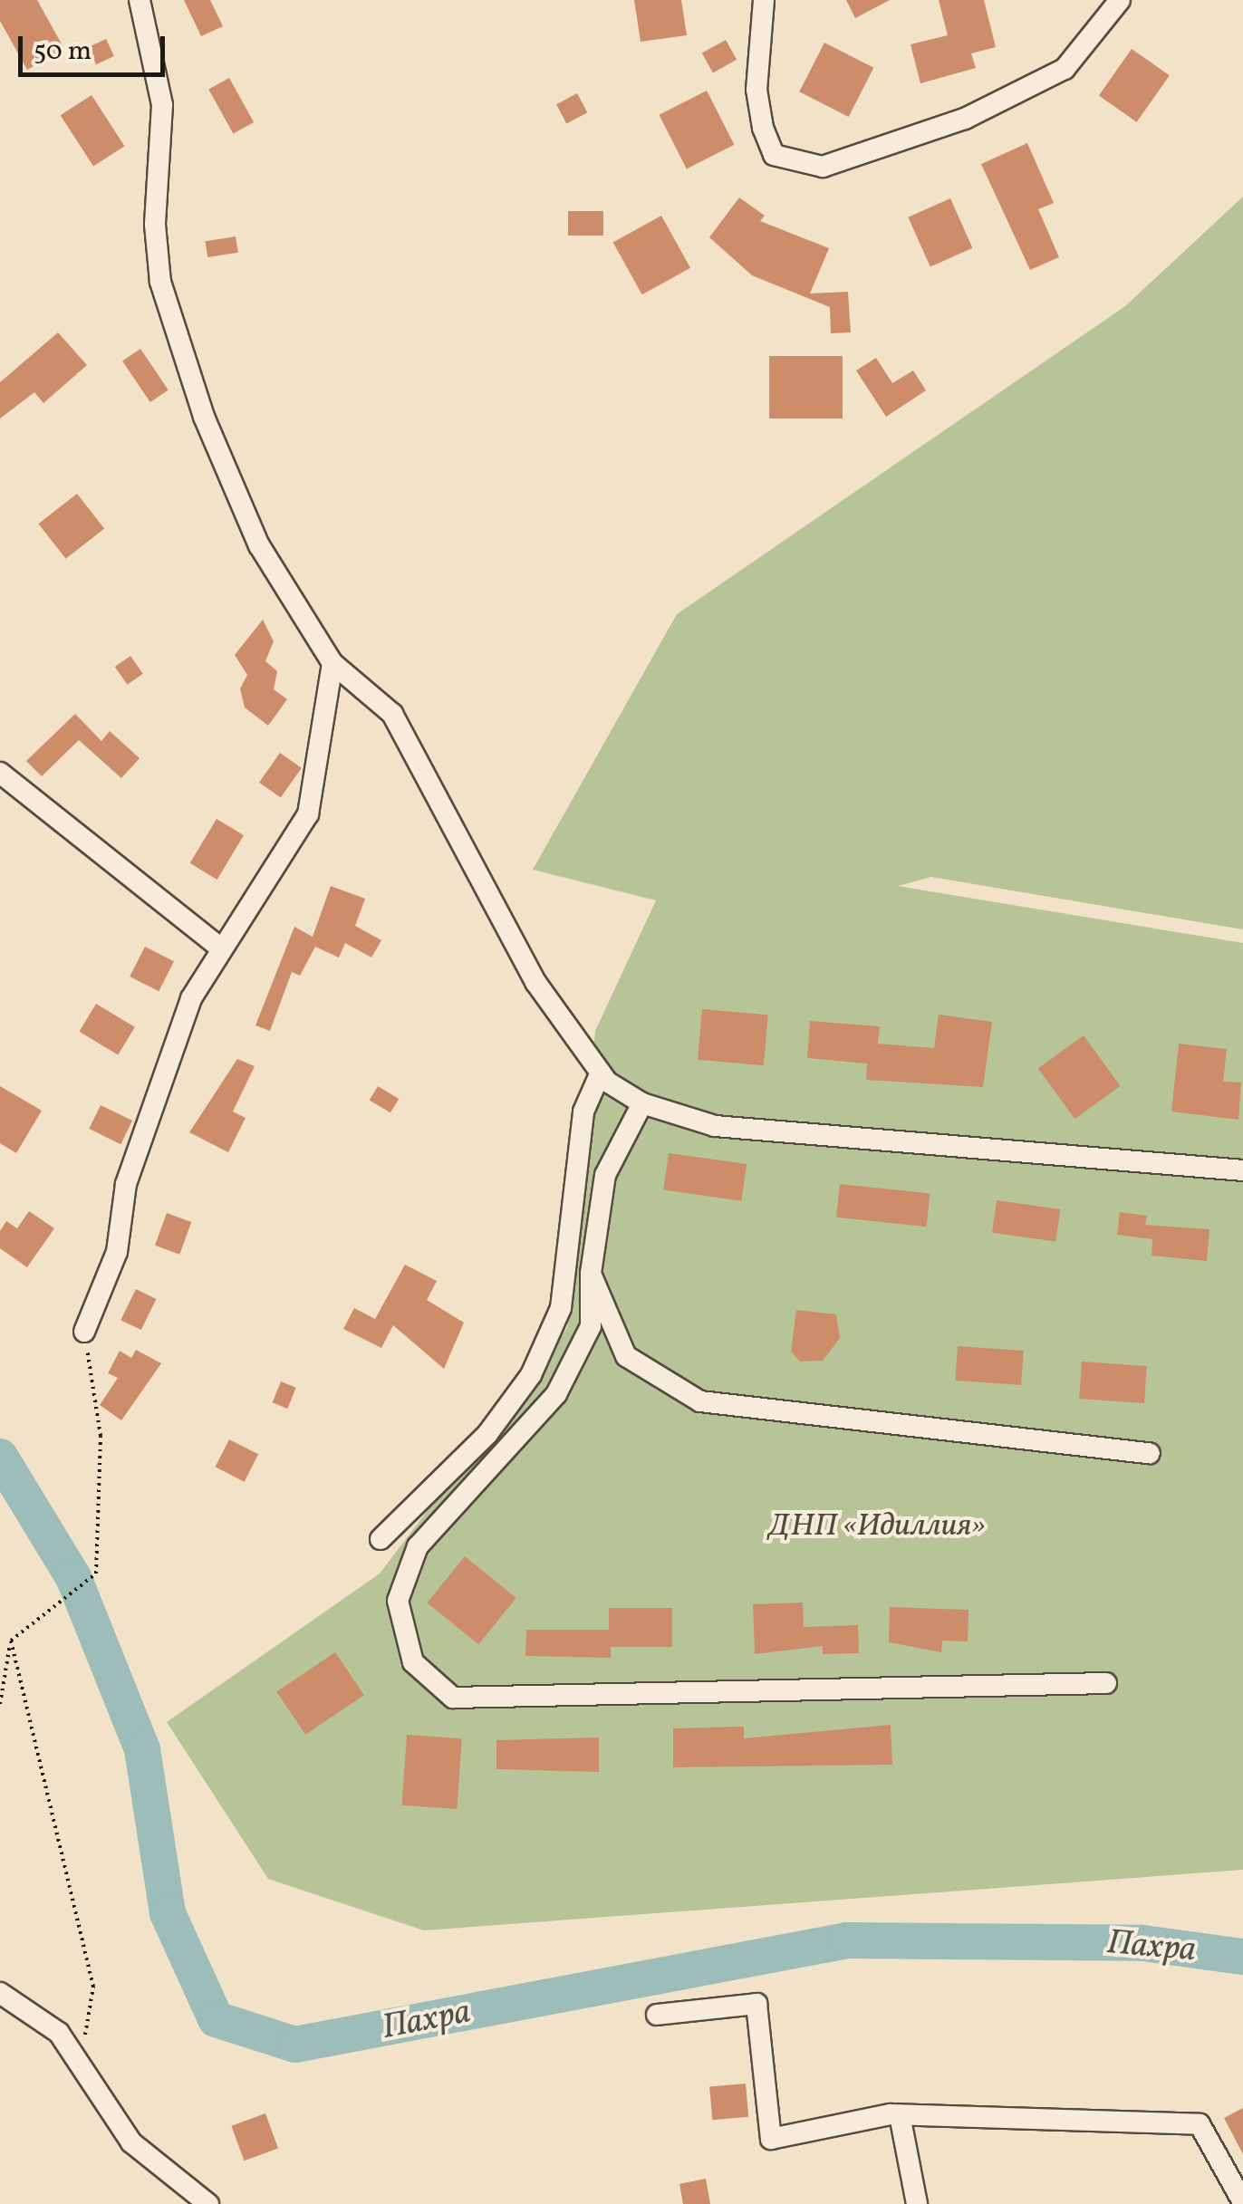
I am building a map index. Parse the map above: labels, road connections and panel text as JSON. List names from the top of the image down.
{
  "water": ["Пахра"],
  "parks": ["ДНП «Идиллия»"],
  "scale_bar": "50 m"
}
